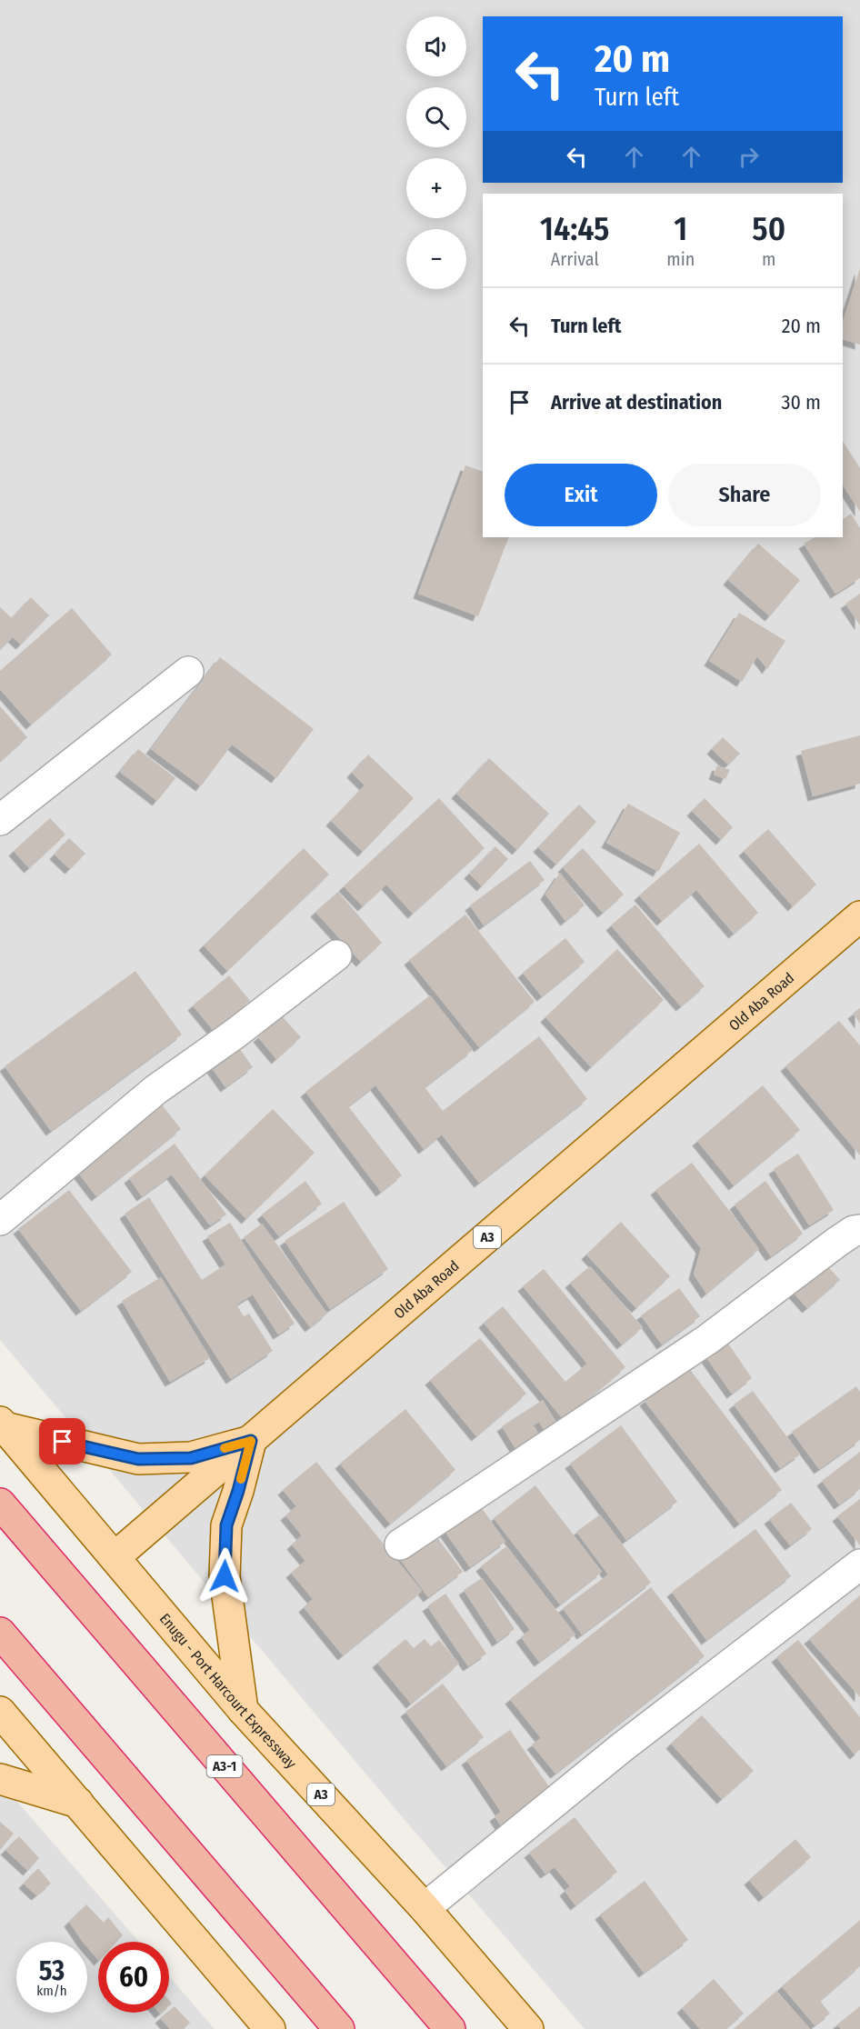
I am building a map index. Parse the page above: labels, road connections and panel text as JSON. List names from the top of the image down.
{
  "streets": {
    "highway": ["A3-1"],
    "main road": ["Old Aba Road", "A3", "Enugu - Port Harcourt Expressway"]
  },
  "crossings": [
    ["Old Aba Road", "Enugu - Port Harcourt Expressway"]
  ],
  "page": {
    "map_buttons": ["+", "−"],
    "turn": ["20 m", "Turn left"],
    "eta": [
      "14:45",
      "Arrival",
      "1",
      "min",
      "50",
      "m"
    ],
    "list": [
      {
        "name": "Turn left",
        "value": "20 m"
      },
      {
        "name": "Arrive at destination",
        "value": "30 m"
      }
    ],
    "buttons": ["Exit", "Share"],
    "speed": "53 km/h",
    "limit": "60"
  }
}
